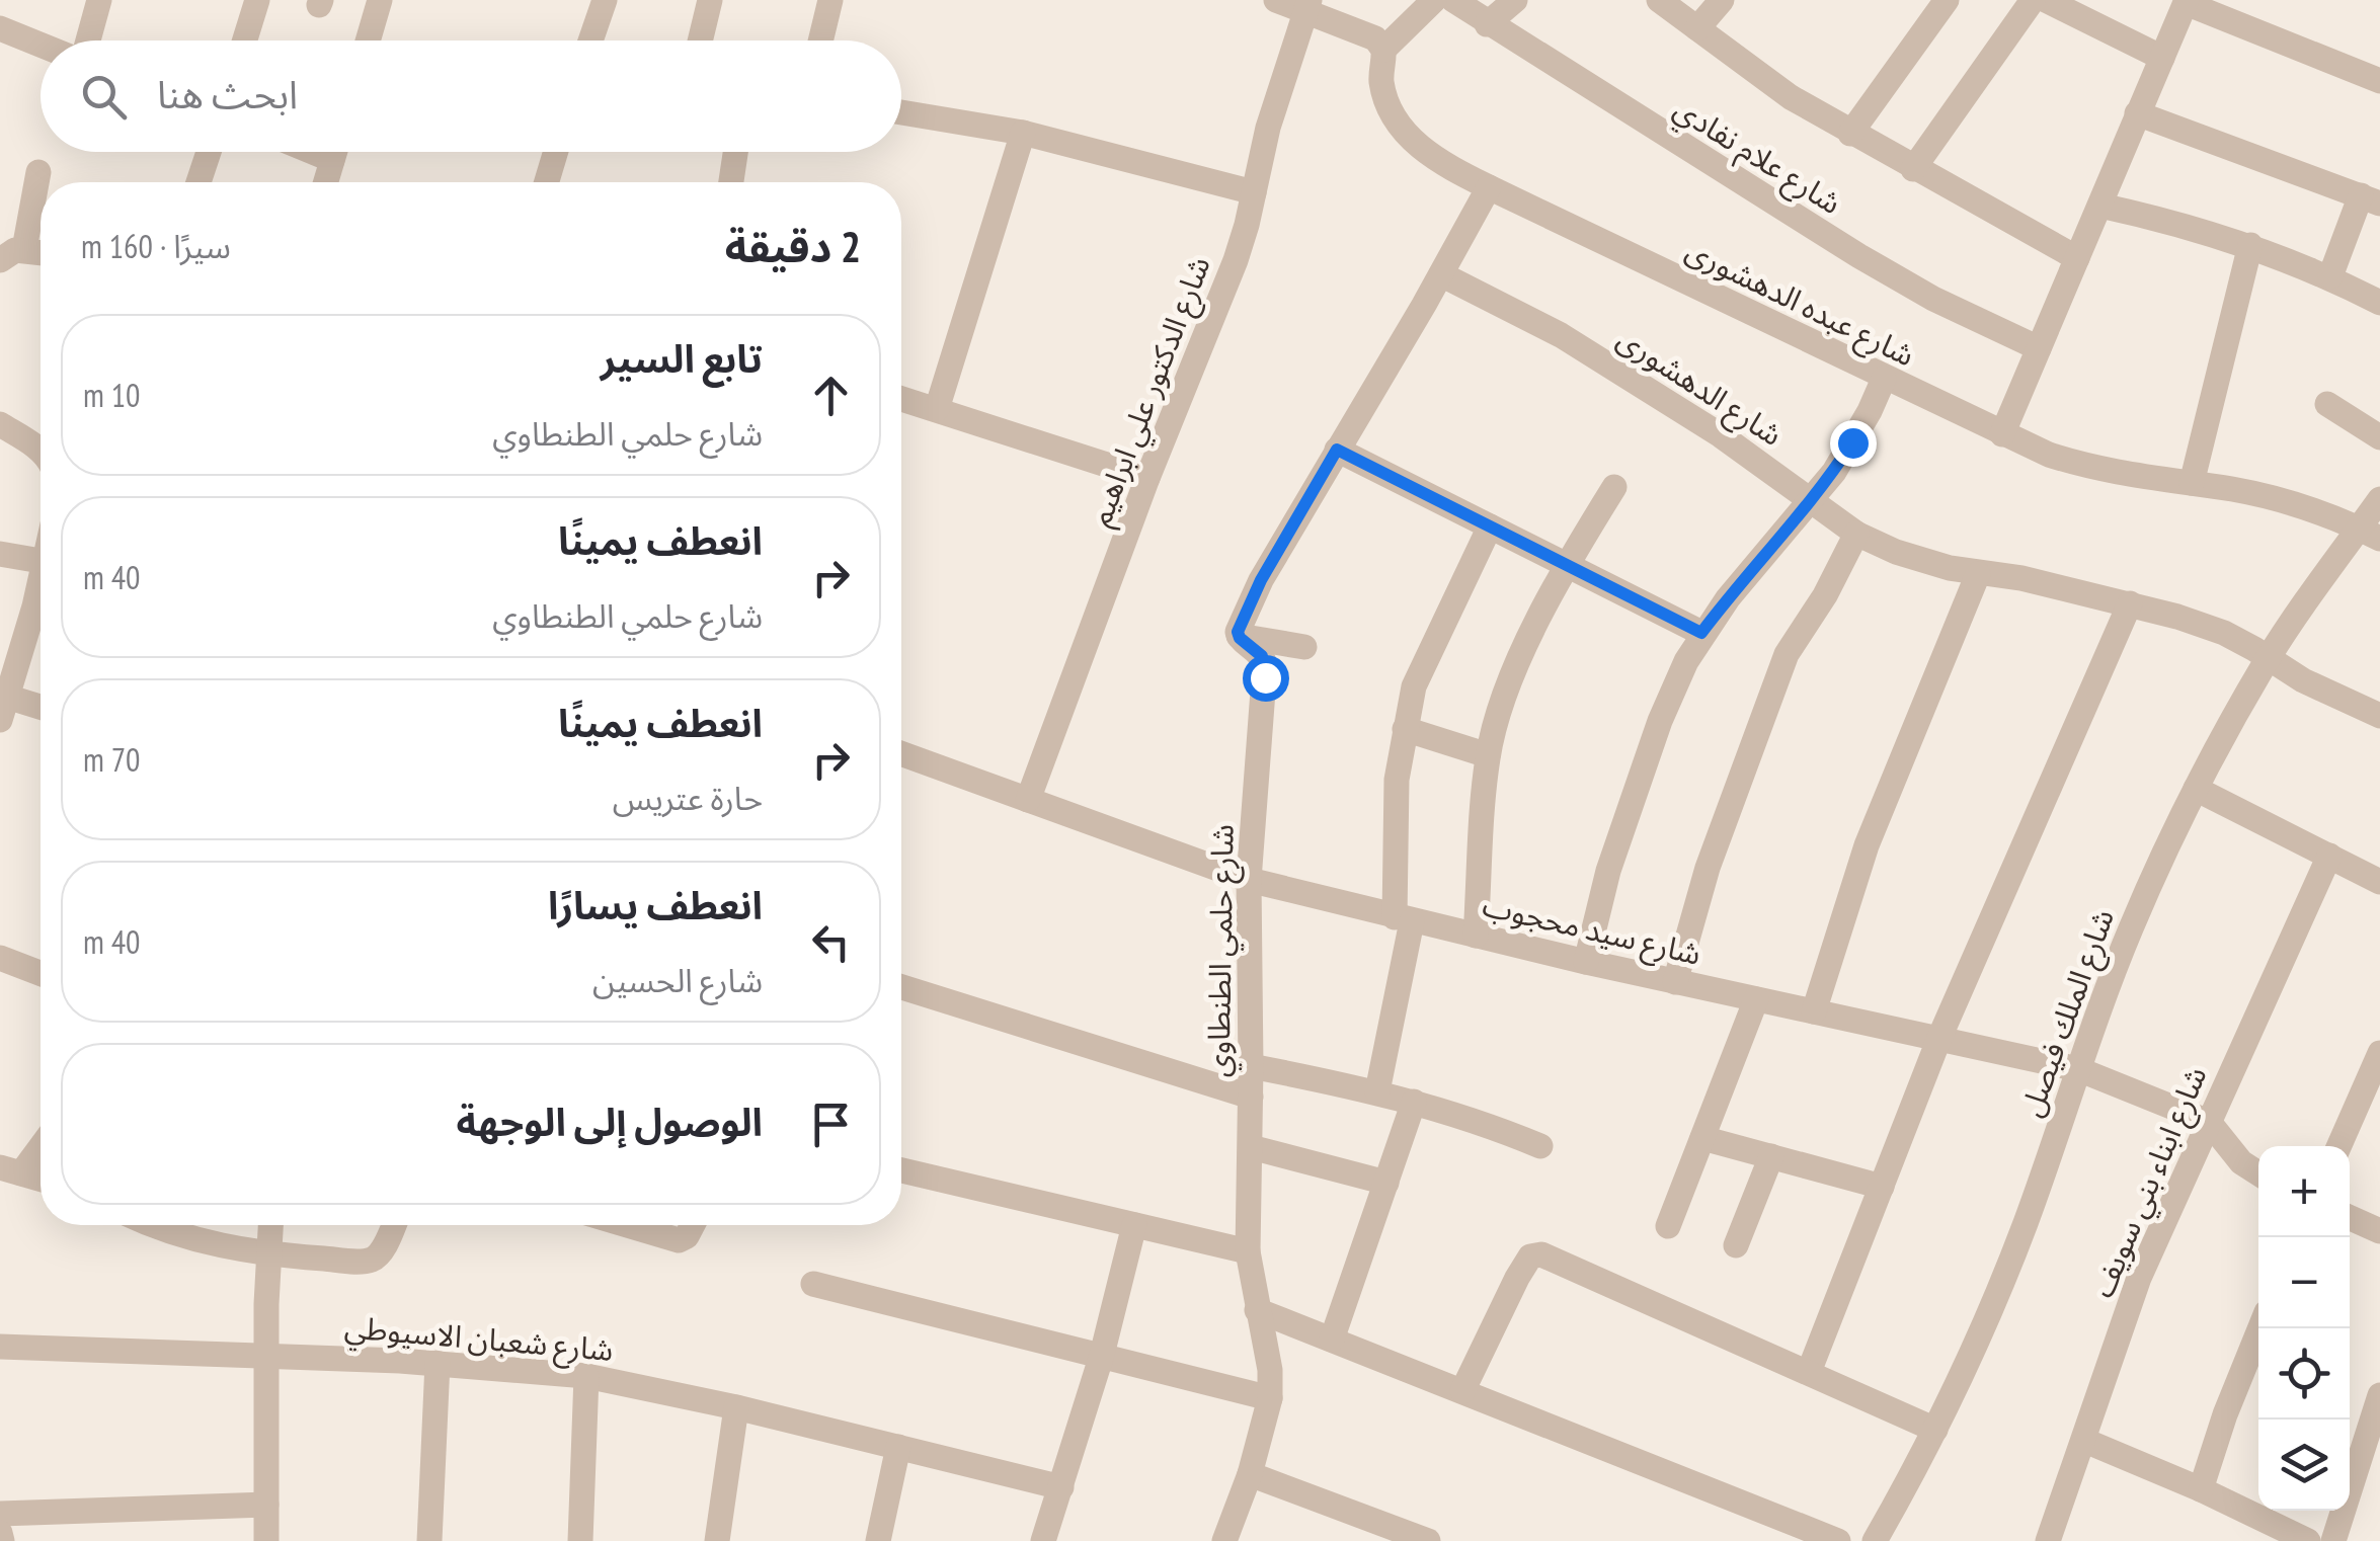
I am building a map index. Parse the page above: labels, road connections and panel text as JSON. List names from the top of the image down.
{
  "streets": {
    "street": [
      "شارع علام نفادي",
      "شارع عبده الدهشورى",
      "شارع الدهشورى",
      "شارع الدكتور علي ابراهيم",
      "شارع سيد محجوب",
      "شارع حلمي الطنطاوي",
      "شارع الملك فيصل",
      "شارع ابناء بني سويف",
      "شارع شعبان الاسيوطي"
    ]
  },
  "crossings": [
    ["شارع عبده الدهشورى", "شارع الملك فيصل"],
    ["شارع الدهشورى", "شارع الملك فيصل"],
    ["شارع الدكتور علي ابراهيم", "شارع سيد محجوب"],
    ["شارع سيد محجوب", "شارع حلمي الطنطاوي"],
    ["شارع سيد محجوب", "شارع الملك فيصل"],
    ["شارع سيد محجوب", "شارع ابناء بني سويف"]
  ],
  "page": {
    "search": "ابحث هنا",
    "heading": ["2 دقيقة", "سيرًا · 160 m"],
    "list": [
      ["تابع السير", "شارع حلمي الطنطاوي", "10 m"],
      ["انعطف يمينًا", "شارع حلمي الطنطاوي", "40 m"],
      ["انعطف يمينًا", "حارة عتريس", "70 m"],
      ["انعطف يسارًا", "شارع الحسين", "40 m"],
      "الوصول إلى الوجهة"
    ],
    "map_buttons": ["+", "−"]
  }
}
